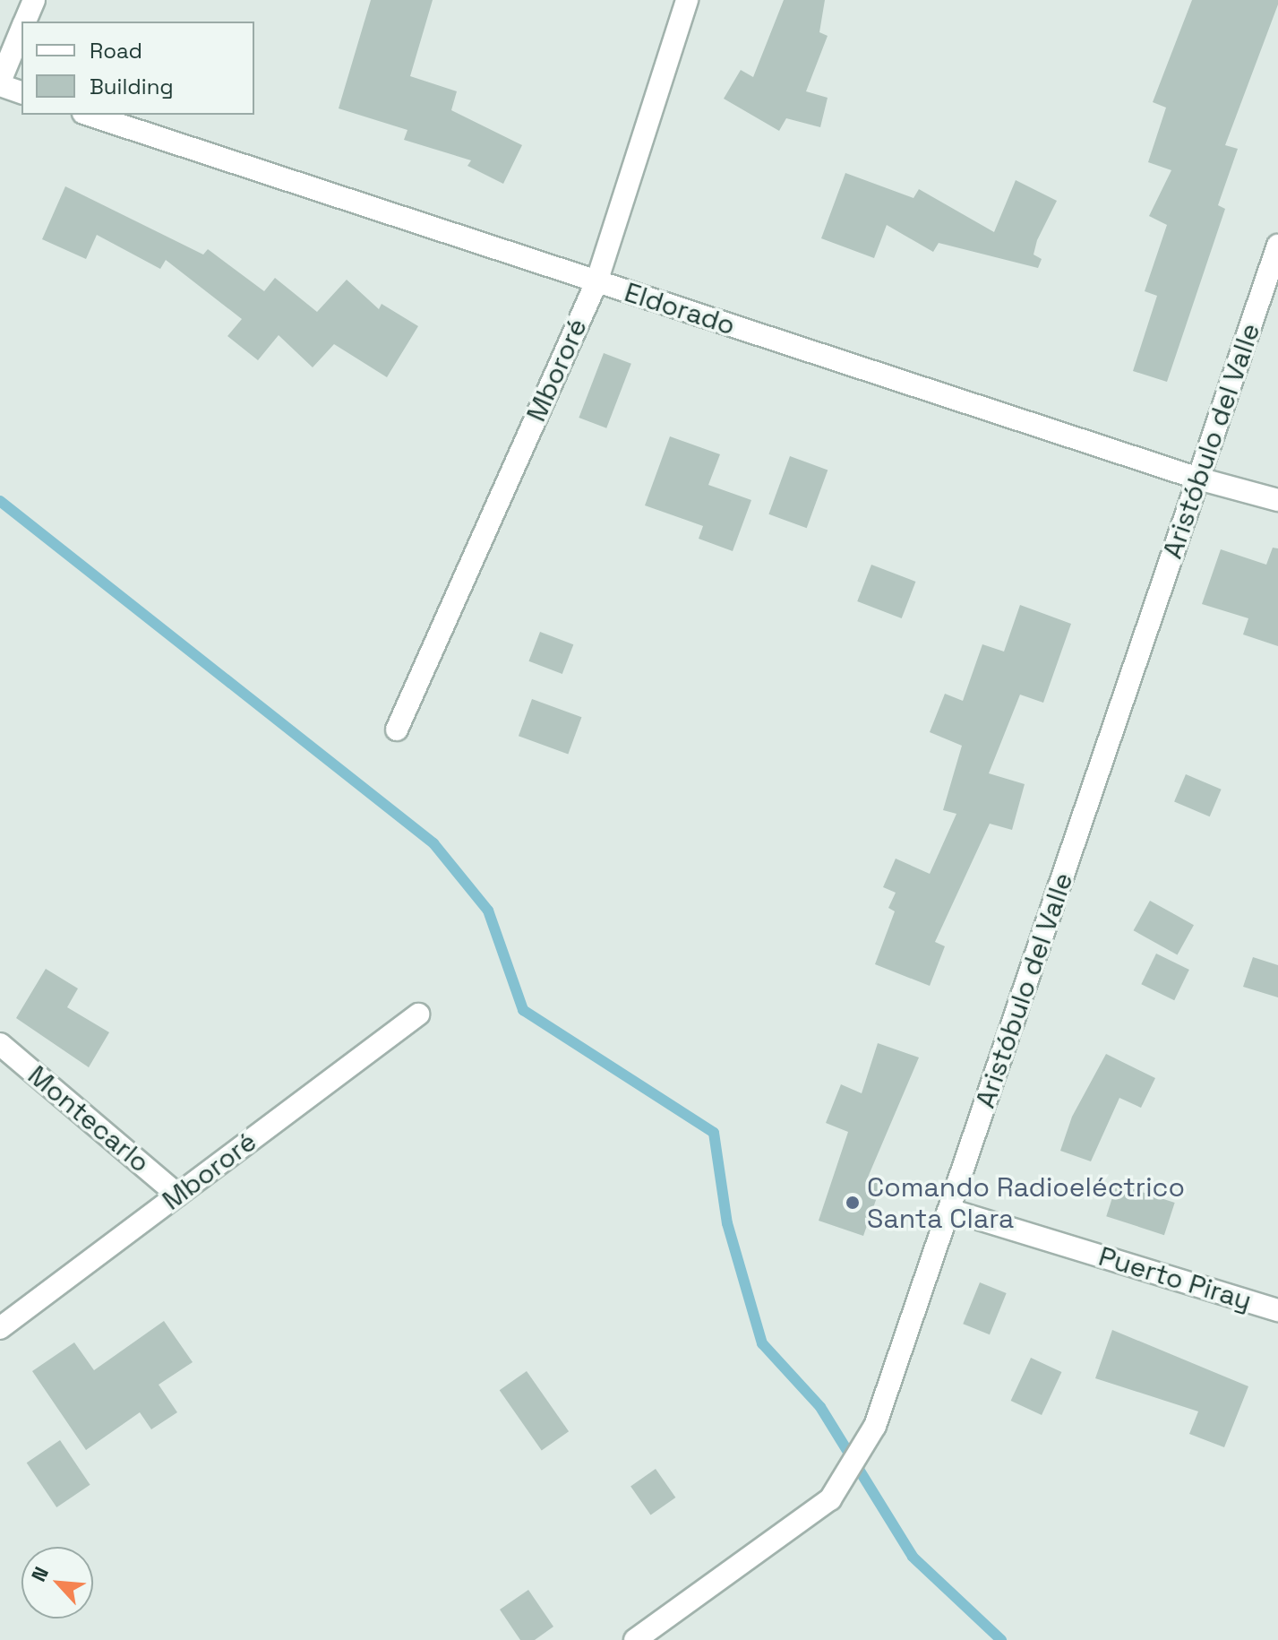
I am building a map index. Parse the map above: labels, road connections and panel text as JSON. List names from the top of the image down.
{
  "streets": {
    "street": [
      "Eldorado",
      "Mbororé",
      "Aristóbulo del Valle",
      "Montecarlo",
      "Puerto Piray"
    ]
  },
  "crossings": [
    ["Eldorado", "Mbororé"],
    ["Eldorado", "Aristóbulo del Valle"],
    ["Mbororé", "Montecarlo"],
    ["Aristóbulo del Valle", "Puerto Piray"]
  ],
  "places": ["Comando Radioeléctrico Santa Clara"],
  "legend": ["Road", "Building"],
  "north": "top left"
}
